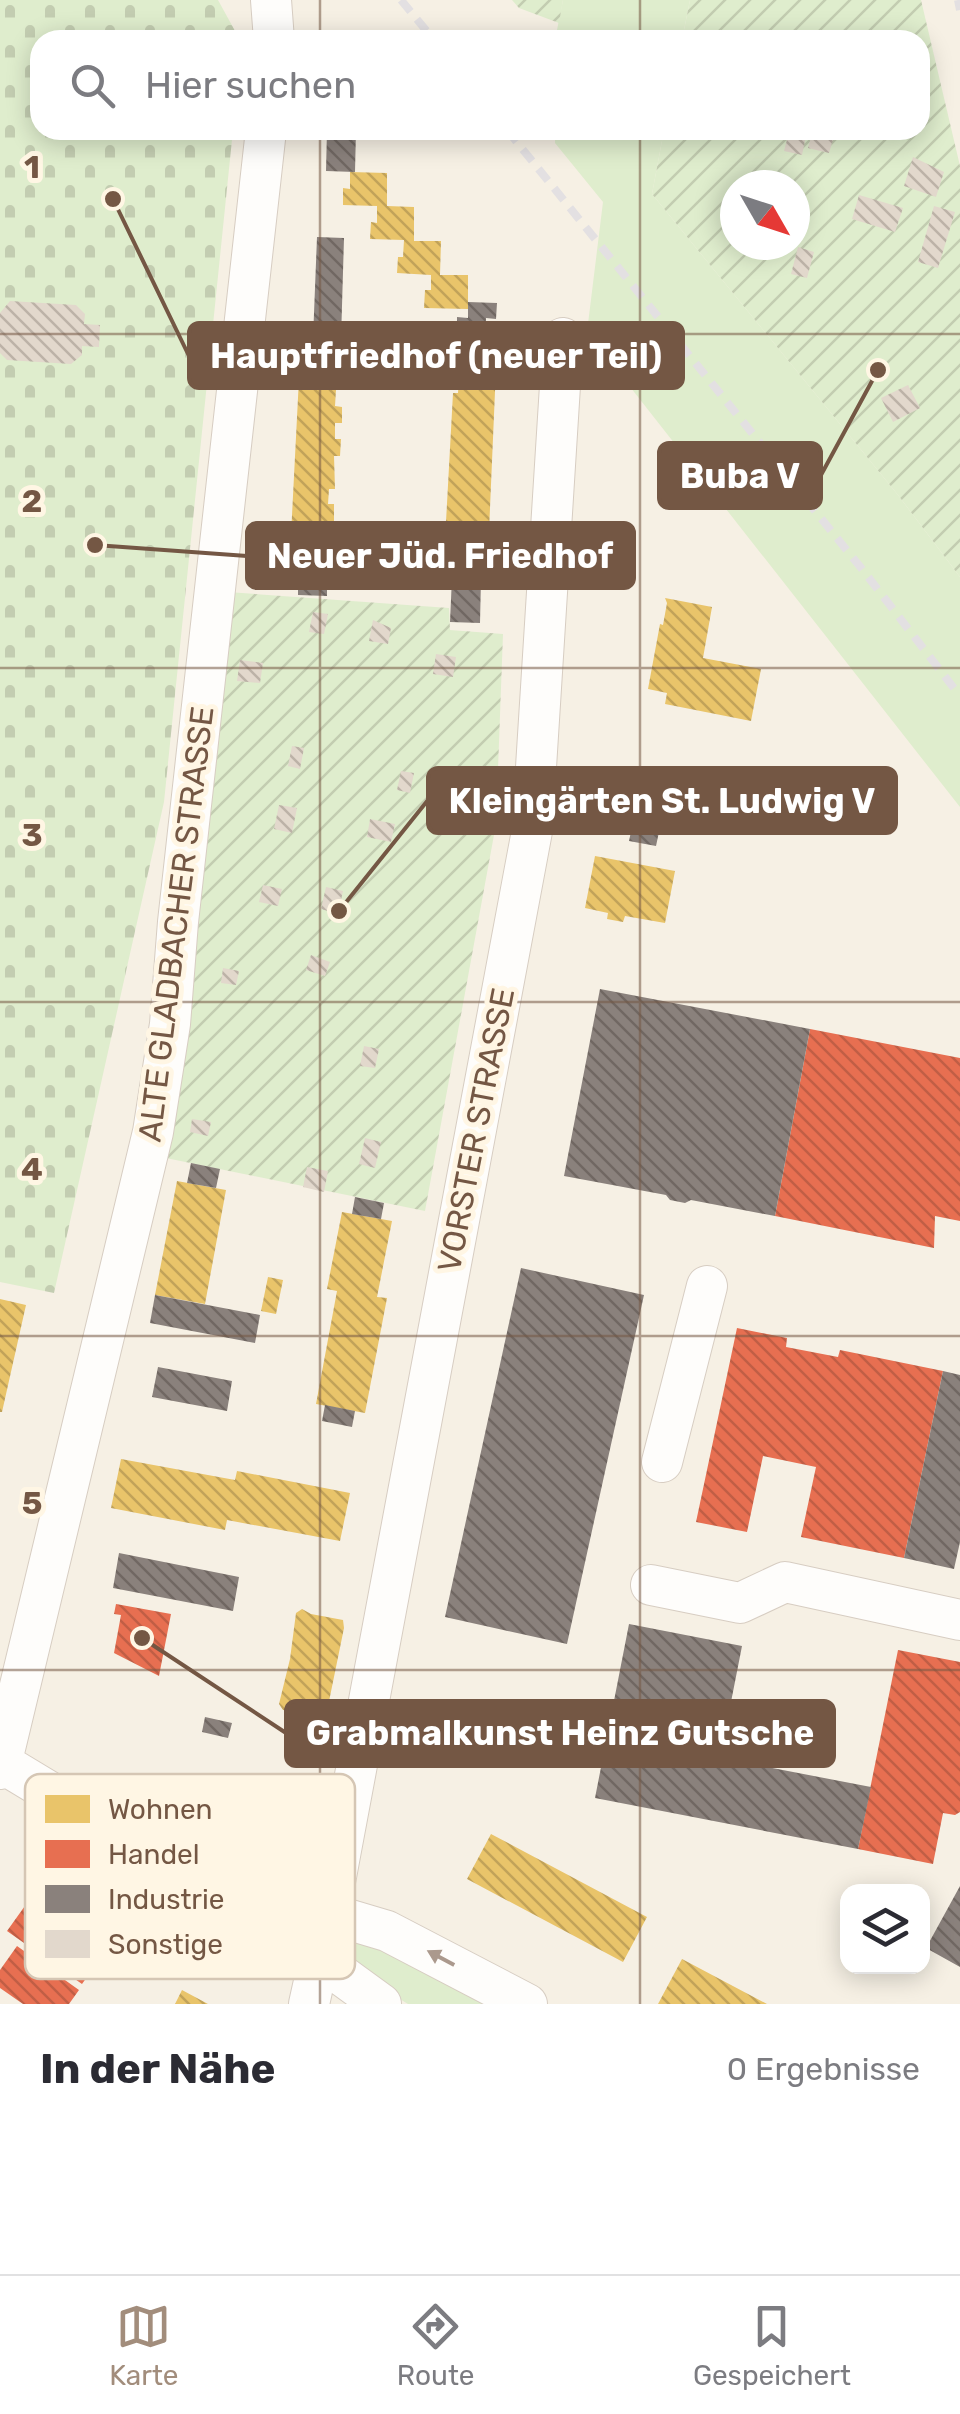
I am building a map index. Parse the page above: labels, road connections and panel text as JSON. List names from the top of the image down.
{
  "streets": {
    "street": ["ALTE GLADBACHER STRASSE", "VORSTER STRASSE"]
  },
  "places": [
    "Hauptfriedhof (neuer Teil)",
    "Buba V",
    "Neuer Jüd. Friedhof",
    "Kleingärten St. Ludwig V",
    "Grabmalkunst Heinz Gutsche"
  ],
  "legend": [
    "Wohnen",
    "Handel",
    "Industrie",
    "Sonstige"
  ],
  "north": "bottom right",
  "page": {
    "search": "Hier suchen",
    "heading": ["In der Nähe", "0 Ergebnisse"],
    "nav": ["Karte", "Route", "Gespeichert"]
  },
  "grid": {
    "rows": [
      "1",
      "2",
      "3",
      "4",
      "5"
    ]
  }
}
